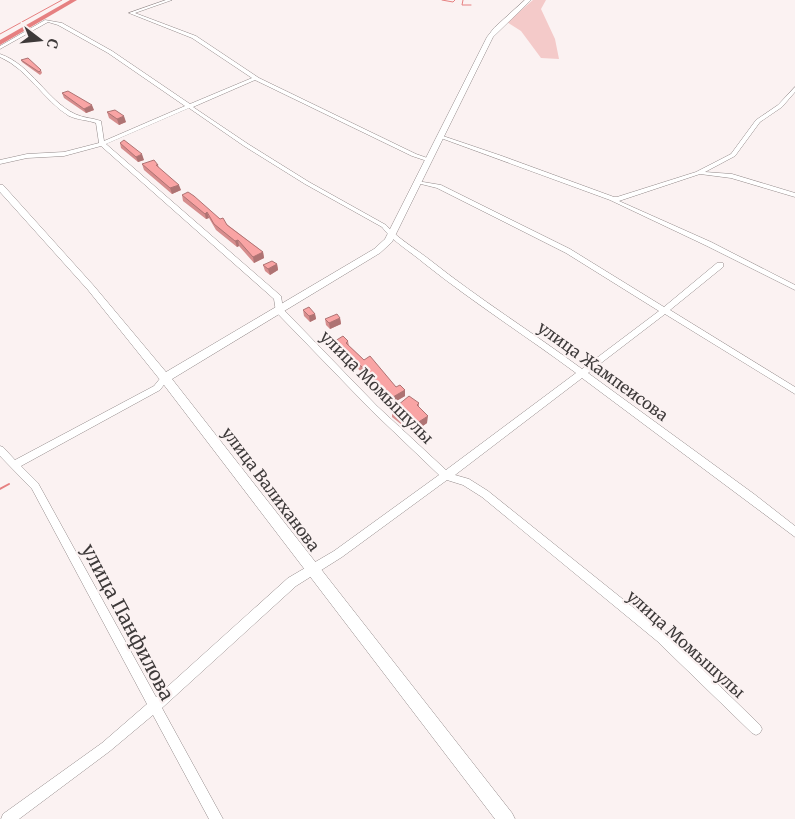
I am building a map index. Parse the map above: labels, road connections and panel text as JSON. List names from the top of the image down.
{
  "streets": {
    "street": [
      "улица Жампеисова",
      "улица Момышулы",
      "улица Валиханова",
      "улица Панфилова"
    ]
  },
  "north": "right"
}
